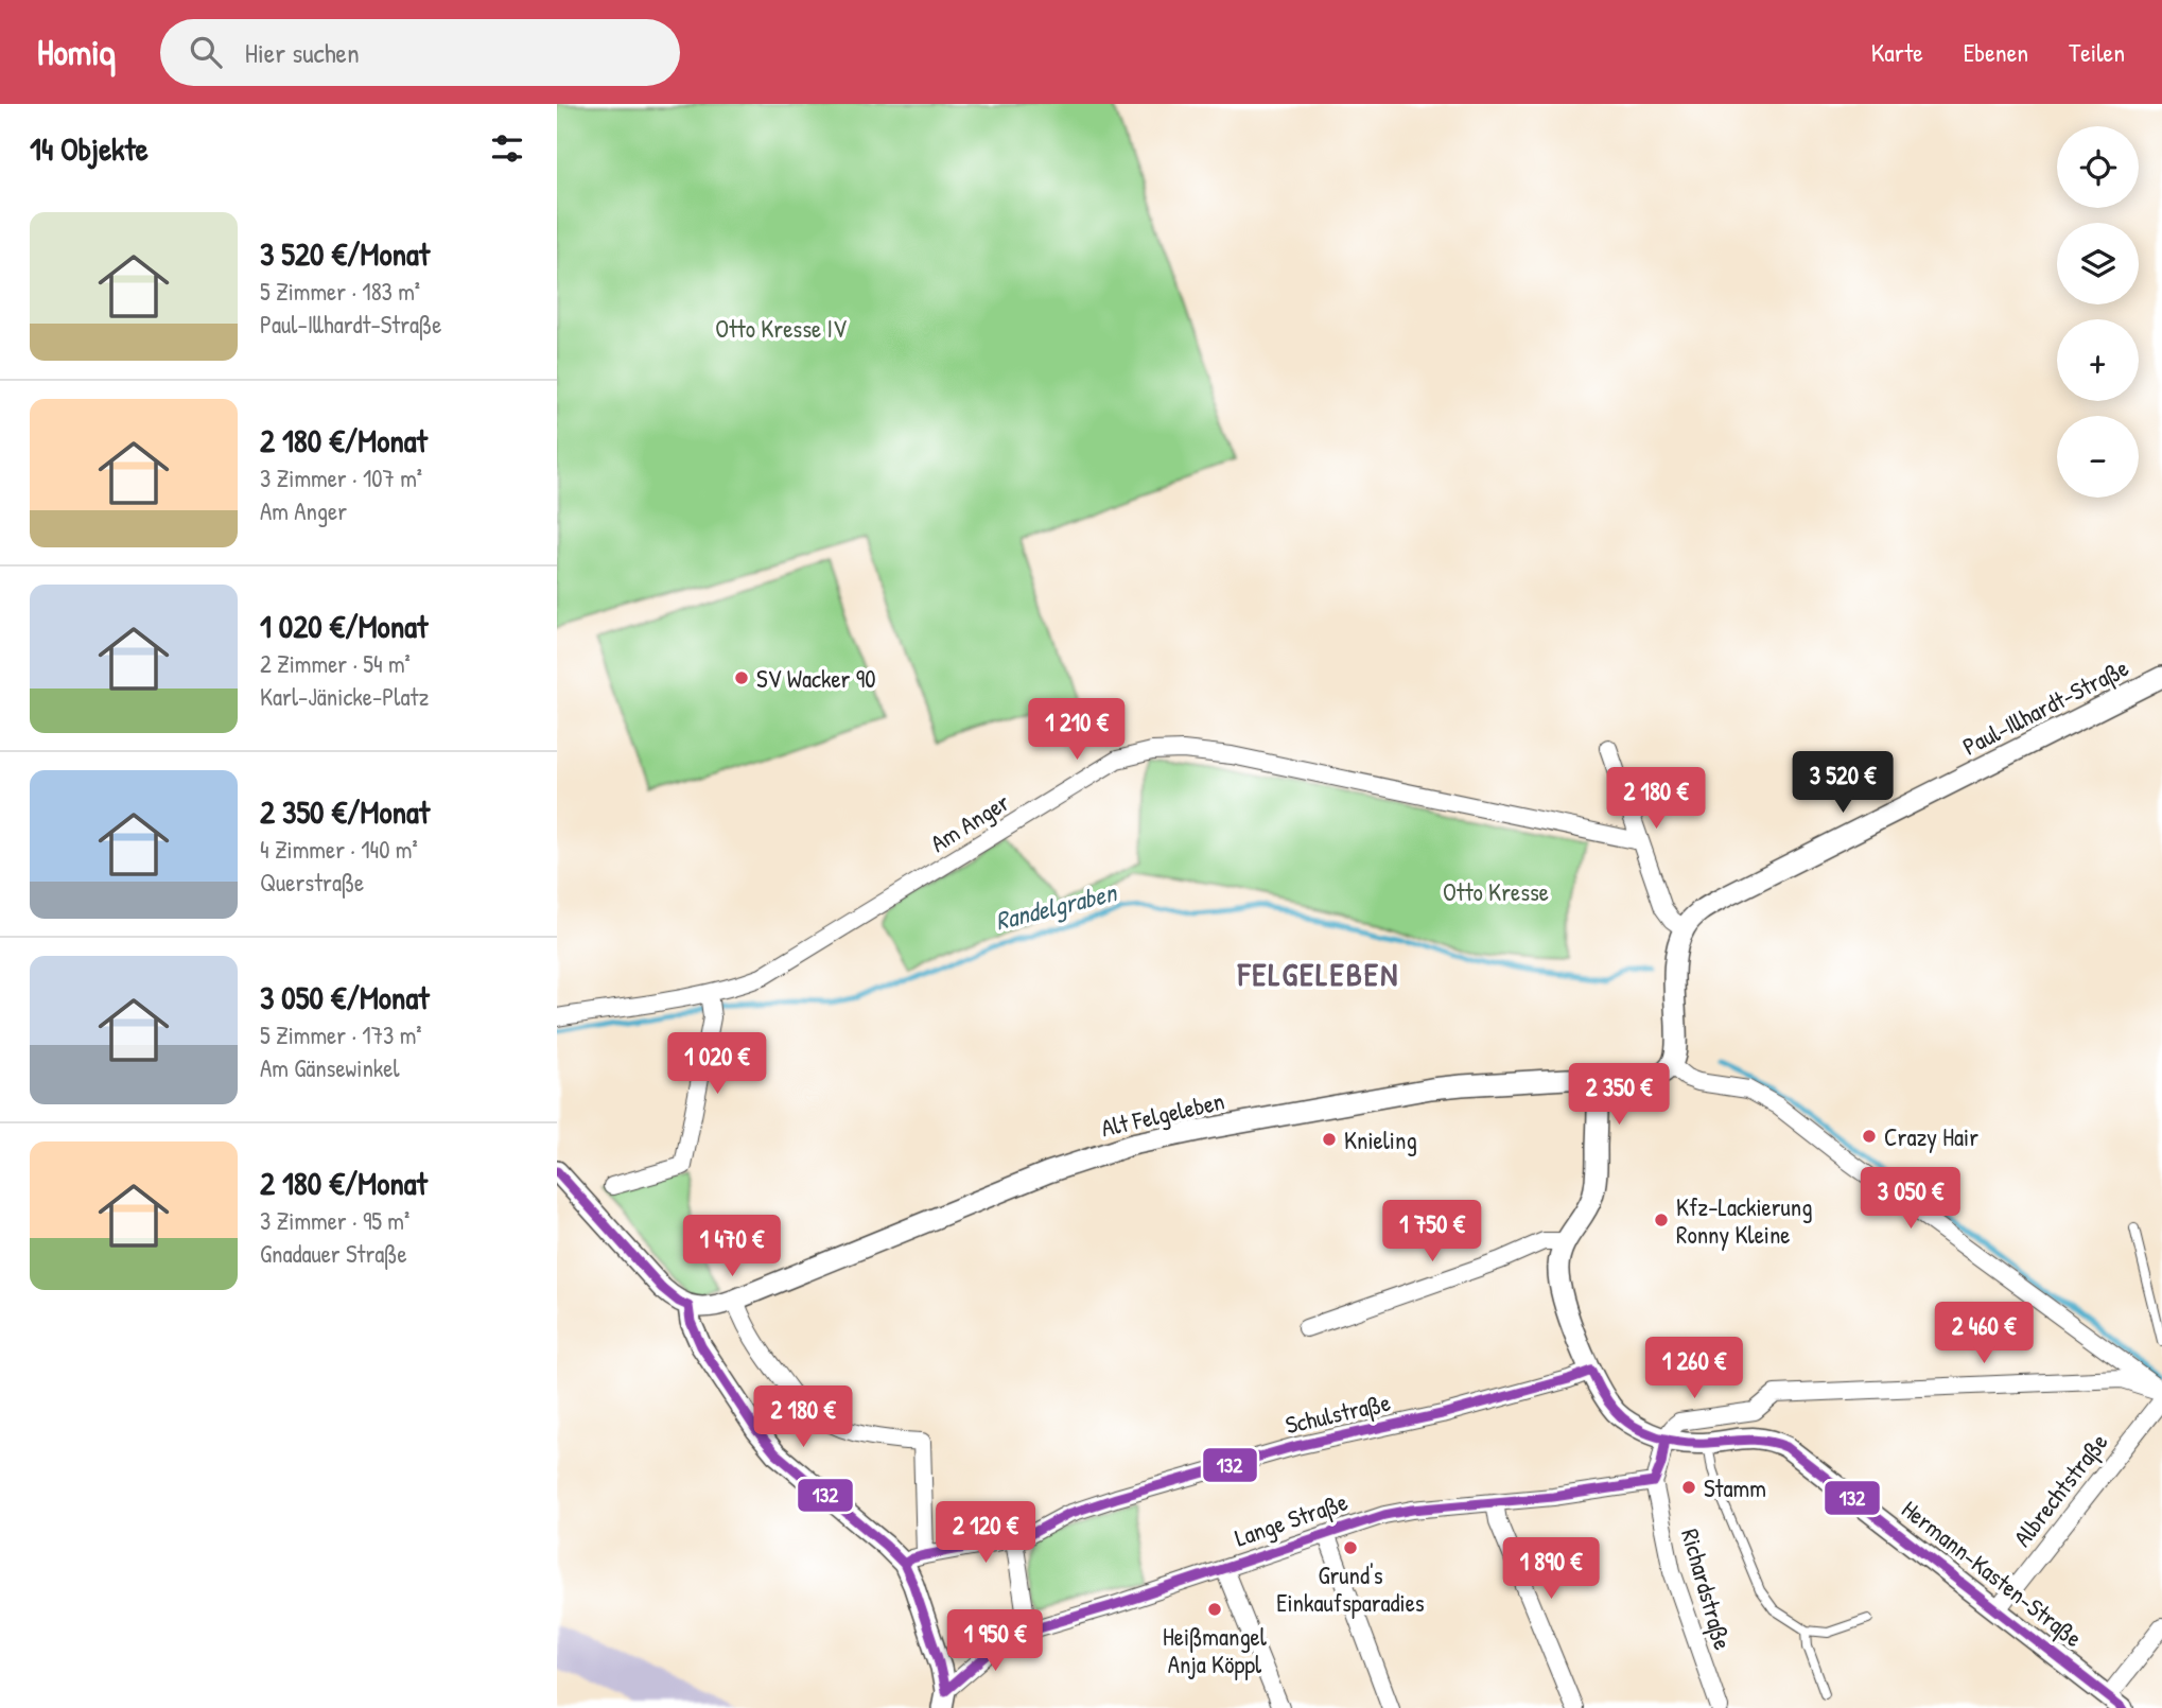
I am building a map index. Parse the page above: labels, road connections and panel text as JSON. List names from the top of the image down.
{
  "streets": {
    "street": [
      "Paul-Illhardt-Straße",
      "Am Anger",
      "Alt Felgeleben",
      "Schulstraße",
      "Albrechtstraße",
      "Lange Straße",
      "Hermann-Kasten-Straße",
      "Richardstraße"
    ]
  },
  "crossings": [
    ["Schulstraße", "Hermann-Kasten-Straße"],
    ["Albrechtstraße", "Hermann-Kasten-Straße"],
    ["Lange Straße", "Richardstraße"]
  ],
  "districts": ["FELGELEBEN"],
  "water": ["Randelgraben"],
  "parks": ["Otto Kresse IV", "Otto Kresse"],
  "places": [
    "SV Wacker 90",
    "Crazy Hair",
    "Knieling",
    "Kfz-Lackierung Ronny Kleine",
    "Stamm",
    "Grund's Einkaufsparadies",
    "Heißmangel Anja Köppl"
  ],
  "lines": ["transit line 132"],
  "page": {
    "header": "Homiq",
    "search": "Hier suchen",
    "nav": ["Karte", "Ebenen", "Teilen"],
    "heading": "14 Objekte",
    "map_buttons": ["+", "−"],
    "list": [
      {
        "name": "3 520 €/Monat",
        "note": "5 Zimmer · 183 m² · Paul-Illhardt-Straße"
      },
      {
        "name": "2 180 €/Monat",
        "note": "3 Zimmer · 107 m² · Am Anger"
      },
      {
        "name": "1 020 €/Monat",
        "note": "2 Zimmer · 54 m² · Karl-Jänicke-Platz"
      },
      {
        "name": "2 350 €/Monat",
        "note": "4 Zimmer · 140 m² · Querstraße"
      },
      {
        "name": "3 050 €/Monat",
        "note": "5 Zimmer · 173 m² · Am Gänsewinkel"
      },
      {
        "name": "2 180 €/Monat",
        "note": "3 Zimmer · 95 m² · Gnadauer Straße"
      }
    ],
    "price": [
      "1 210 €",
      "3 520 €",
      "2 180 €",
      "1 020 €",
      "2 350 €",
      "3 050 €",
      "1 750 €",
      "1 470 €",
      "2 460 €",
      "1 260 €",
      "2 180 €",
      "2 120 €",
      "1 890 €",
      "1 950 €"
    ]
  }
}
